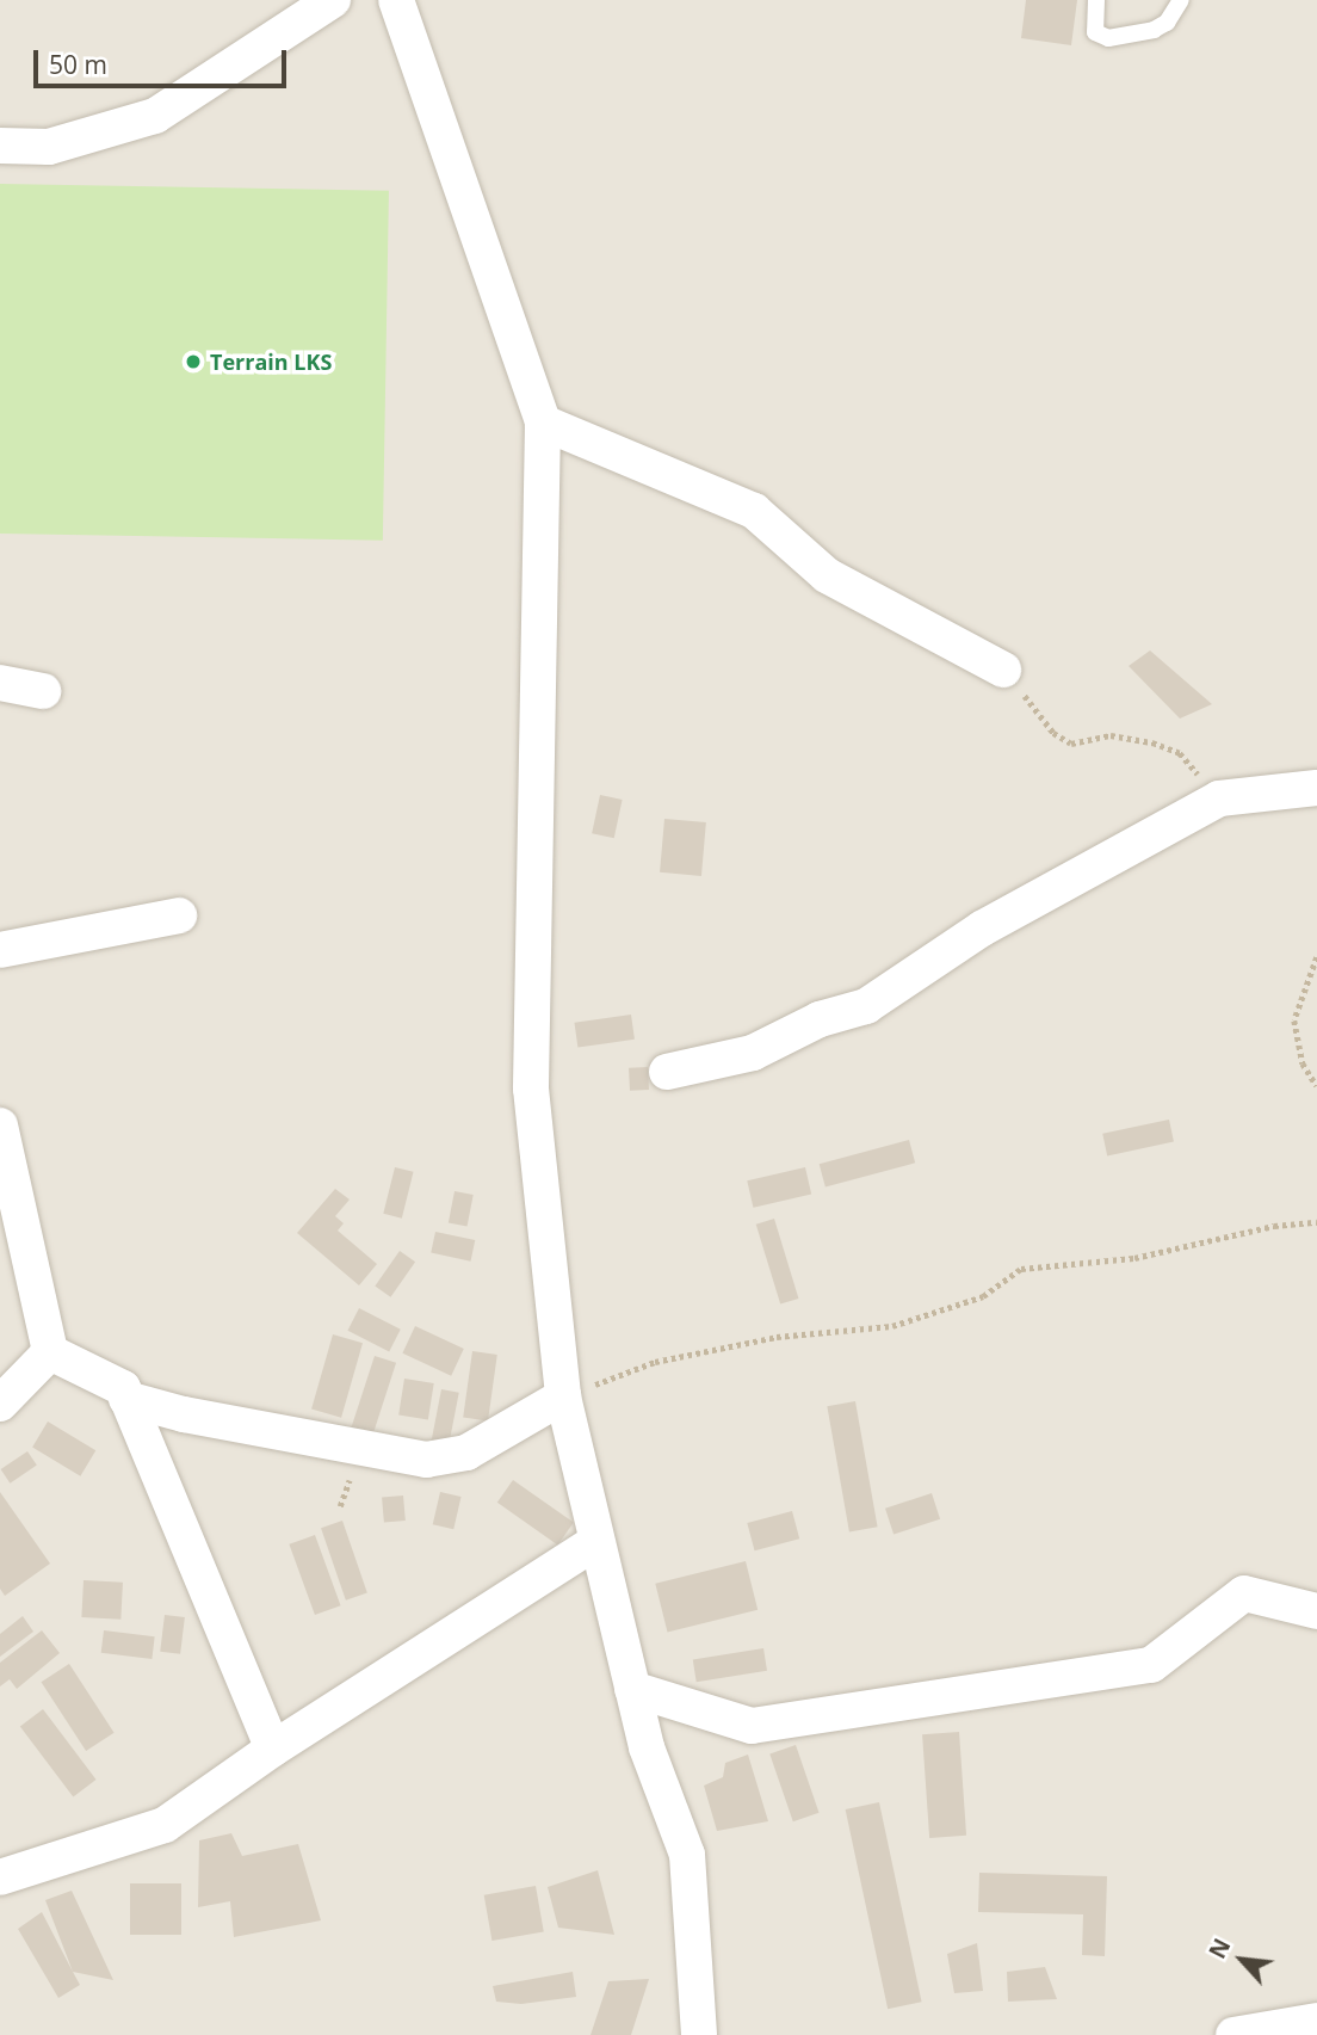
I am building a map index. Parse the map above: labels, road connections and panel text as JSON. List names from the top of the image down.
{
  "places": ["Terrain LKS"],
  "scale_bar": "50 m",
  "north": "top left"
}
